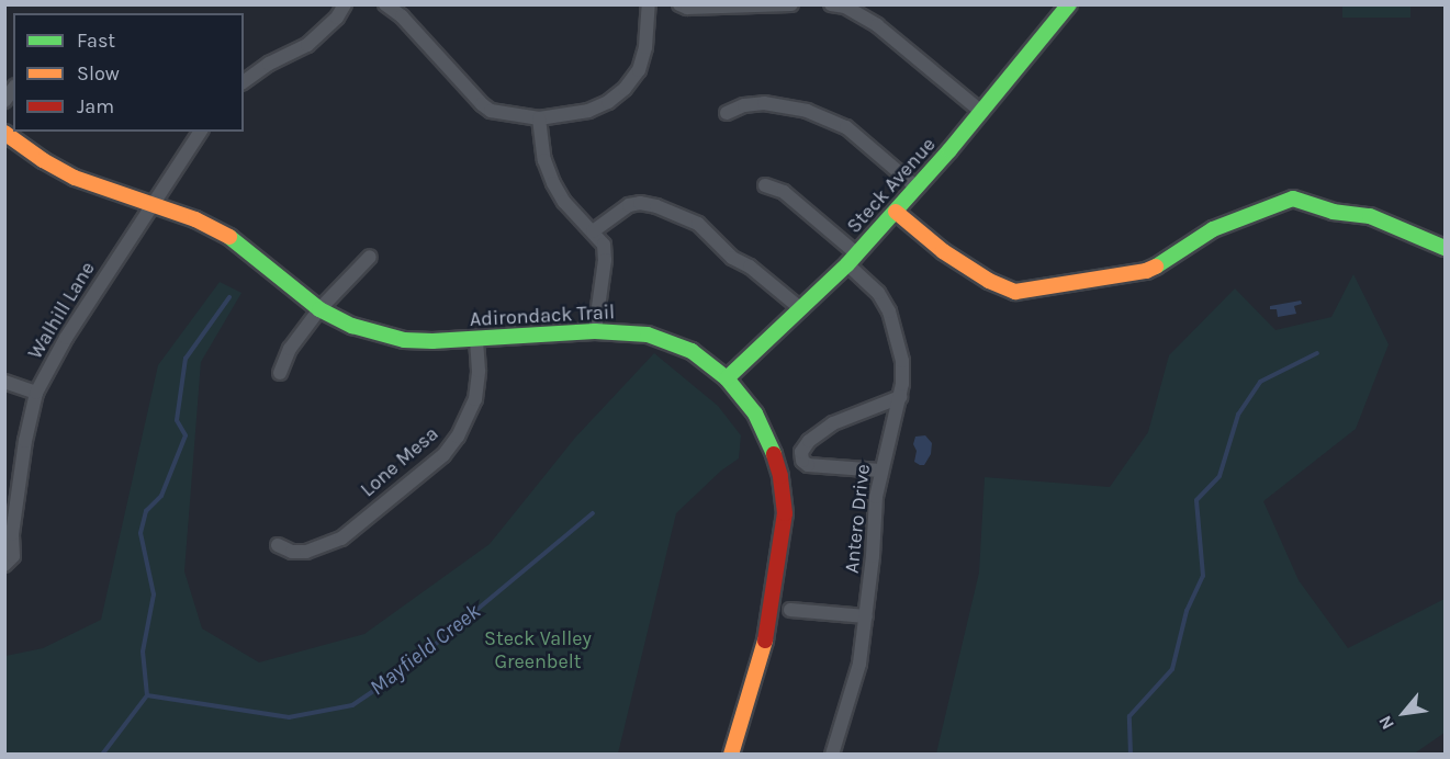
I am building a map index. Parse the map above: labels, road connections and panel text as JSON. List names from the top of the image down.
{
  "streets": {
    "street": [
      "Steck Avenue",
      "Walhill Lane",
      "Adirondack Trail",
      "Lone Mesa",
      "Antero Drive"
    ]
  },
  "crossings": [
    ["Steck Avenue", "Adirondack Trail"],
    ["Steck Avenue", "Antero Drive"],
    ["Walhill Lane", "Adirondack Trail"],
    ["Adirondack Trail", "Lone Mesa"]
  ],
  "water": ["Mayfield Creek"],
  "parks": ["Steck Valley Greenbelt"],
  "legend": ["Fast", "Slow", "Jam"],
  "north": "bottom left"
}
